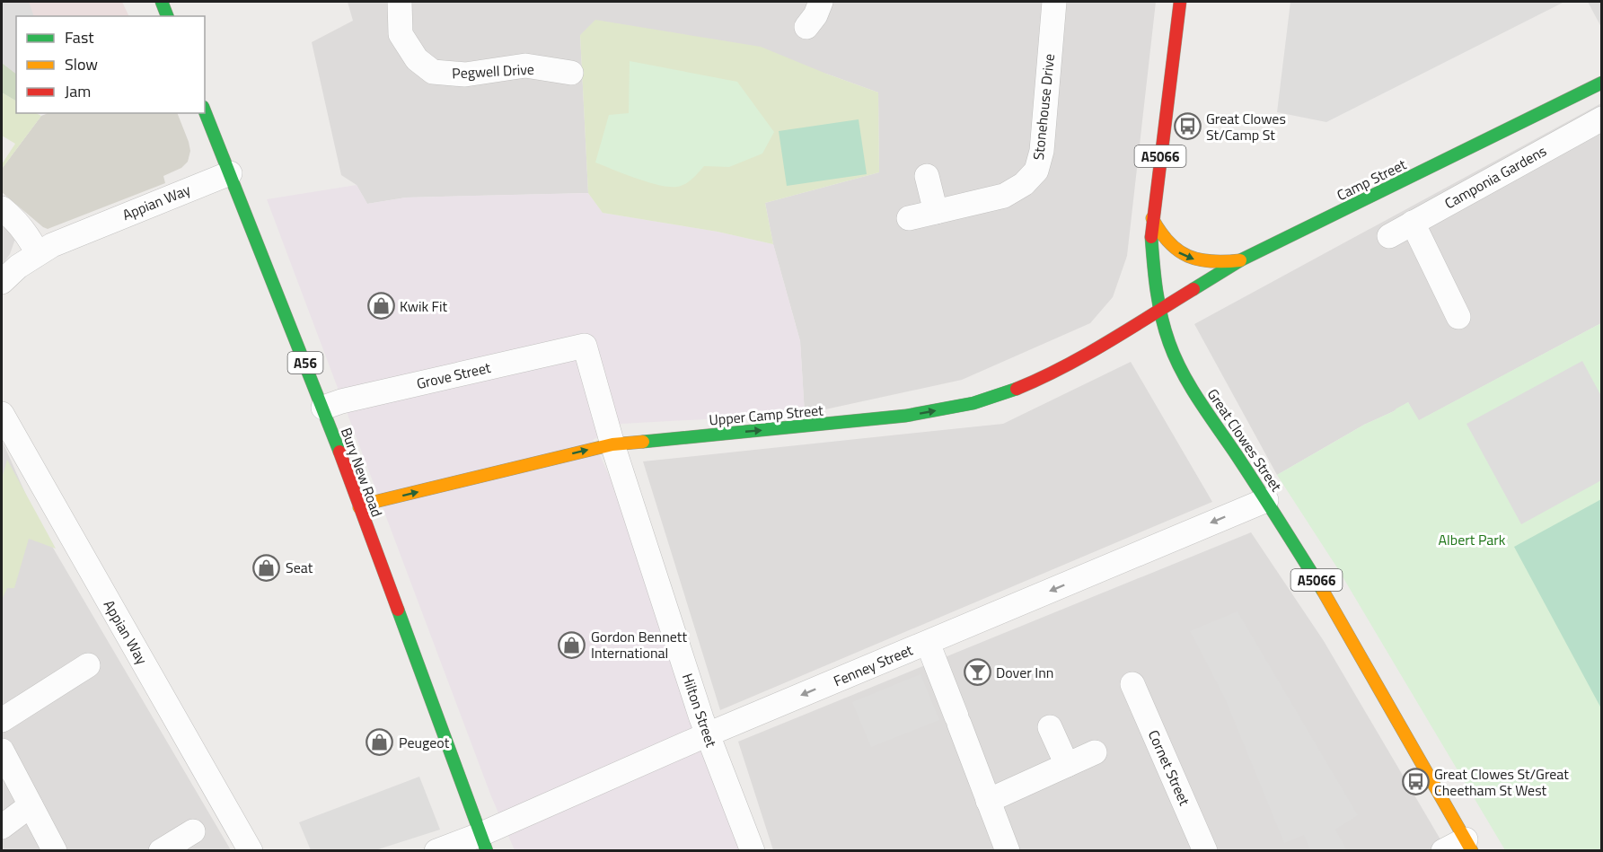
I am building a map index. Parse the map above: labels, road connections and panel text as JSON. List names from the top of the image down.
{
  "streets": {
    "main road": [
      "A5066",
      "Camp Street",
      "A56",
      "Upper Camp Street",
      "Great Clowes Street",
      "Bury New Road"
    ],
    "street": [
      "Pegwell Drive",
      "Stonehouse Drive",
      "Camponia Gardens",
      "Appian Way",
      "Grove Street",
      "Fenney Street",
      "Hilton Street",
      "Cornet Street"
    ]
  },
  "crossings": [
    ["Camp Street", "Upper Camp Street"],
    ["Camp Street", "Great Clowes Street"],
    ["Appian Way", "Bury New Road"],
    ["Grove Street", "Bury New Road"],
    ["Grove Street", "Hilton Street"],
    ["Upper Camp Street", "Great Clowes Street"],
    ["Upper Camp Street", "Bury New Road"],
    ["Upper Camp Street", "Hilton Street"],
    ["Great Clowes Street", "Fenney Street"],
    ["Bury New Road", "Fenney Street"],
    ["Fenney Street", "Hilton Street"]
  ],
  "one_way": ["Upper Camp Street", "Fenney Street"],
  "parks": ["Albert Park"],
  "places": {
    "bus stop": ["Great Clowes St/Camp St", "Great Clowes St/Great Cheetham St West"],
    "shop": [
      "Kwik Fit",
      "Seat",
      "Gordon Bennett International",
      "Peugeot"
    ],
    "bar": ["Dover Inn"]
  },
  "legend": ["Fast", "Slow", "Jam"]
}
